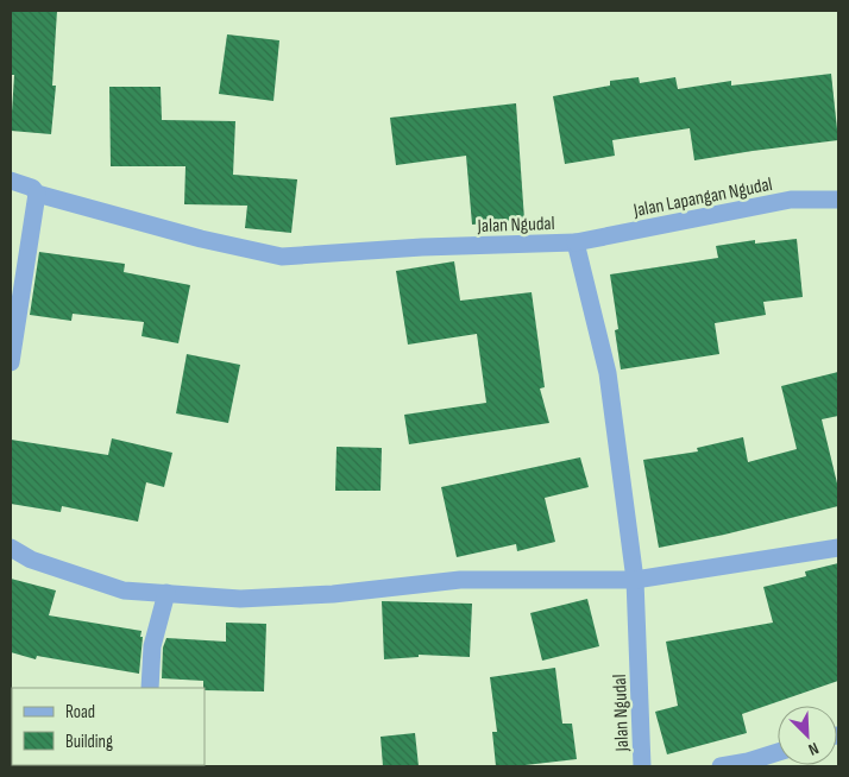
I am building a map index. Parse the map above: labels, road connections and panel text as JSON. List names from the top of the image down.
{
  "streets": {
    "street": ["Jalan Lapangan Ngudal", "Jalan Ngudal"]
  },
  "crossings": [
    ["Jalan Lapangan Ngudal", "Jalan Ngudal"]
  ],
  "legend": ["Road", "Building"],
  "north": "bottom right"
}
